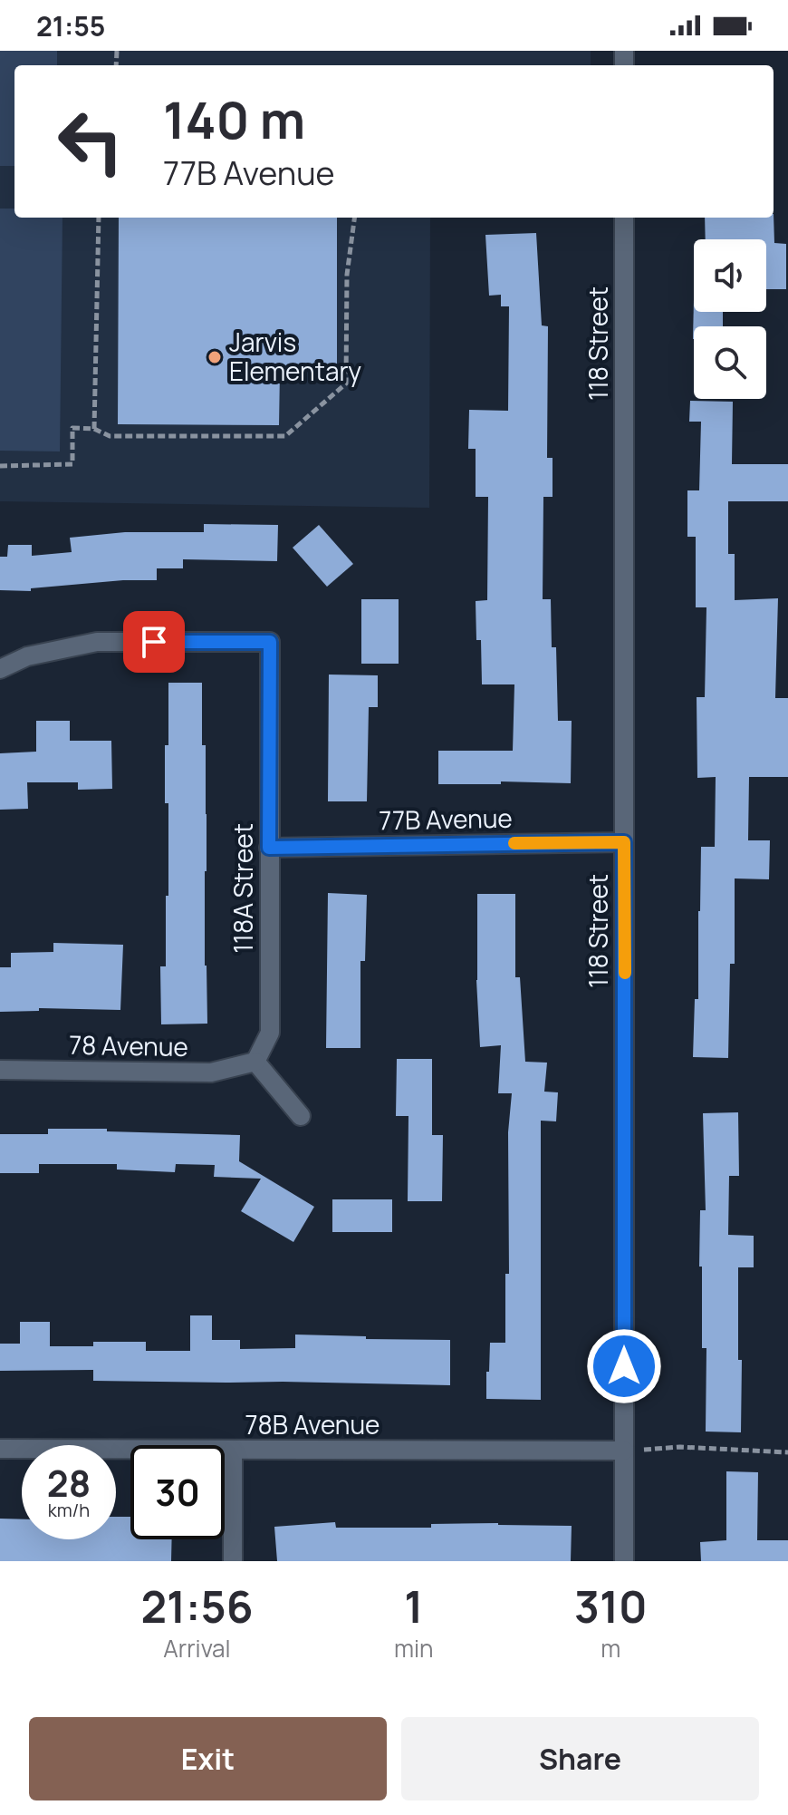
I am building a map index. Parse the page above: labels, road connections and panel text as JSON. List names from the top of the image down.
{
  "streets": {
    "street": [
      "118 Street",
      "77B Avenue",
      "118A Street",
      "78 Avenue",
      "78B Avenue"
    ]
  },
  "crossings": [
    ["118 Street", "77B Avenue"],
    ["118 Street", "78B Avenue"],
    ["77B Avenue", "118A Street"],
    ["118A Street", "78 Avenue"]
  ],
  "places": ["Jarvis Elementary"],
  "page": {
    "status": "21:55",
    "turn": ["140 m", "77B Avenue"],
    "speed": "28 km/h",
    "limit": "30",
    "eta": [
      "21:56",
      "Arrival",
      "1",
      "min",
      "310",
      "m"
    ],
    "buttons": ["Exit", "Share"]
  }
}
